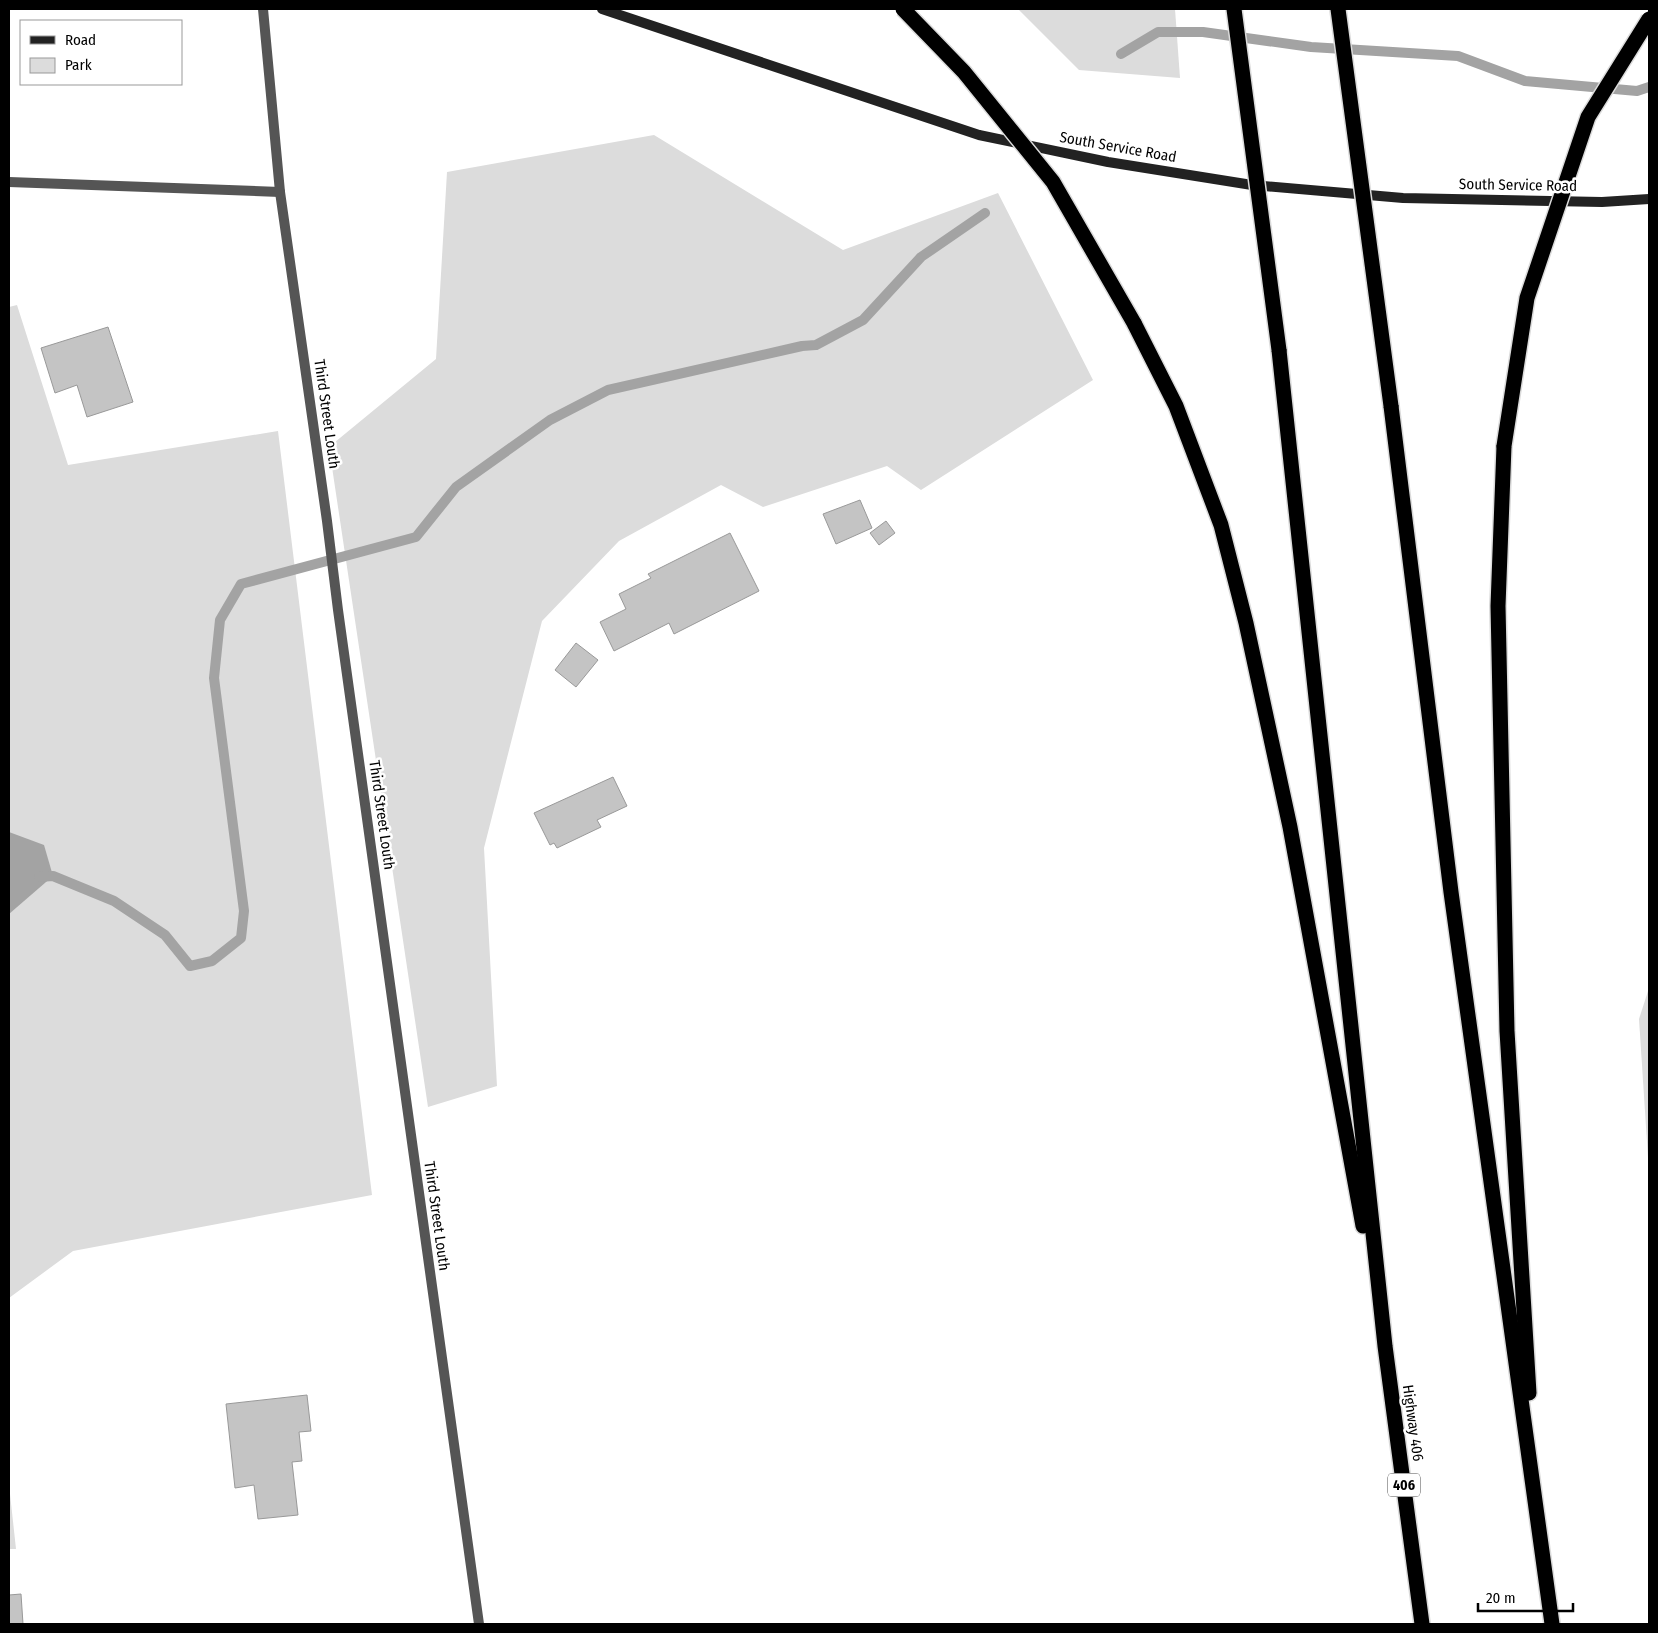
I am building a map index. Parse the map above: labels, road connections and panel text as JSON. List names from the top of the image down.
{
  "streets": {
    "highway": ["Highway 406", "406"],
    "main road": ["South Service Road"],
    "street": ["Third Street Louth"]
  },
  "legend": ["Road", "Park"],
  "scale_bar": "20 m"
}
